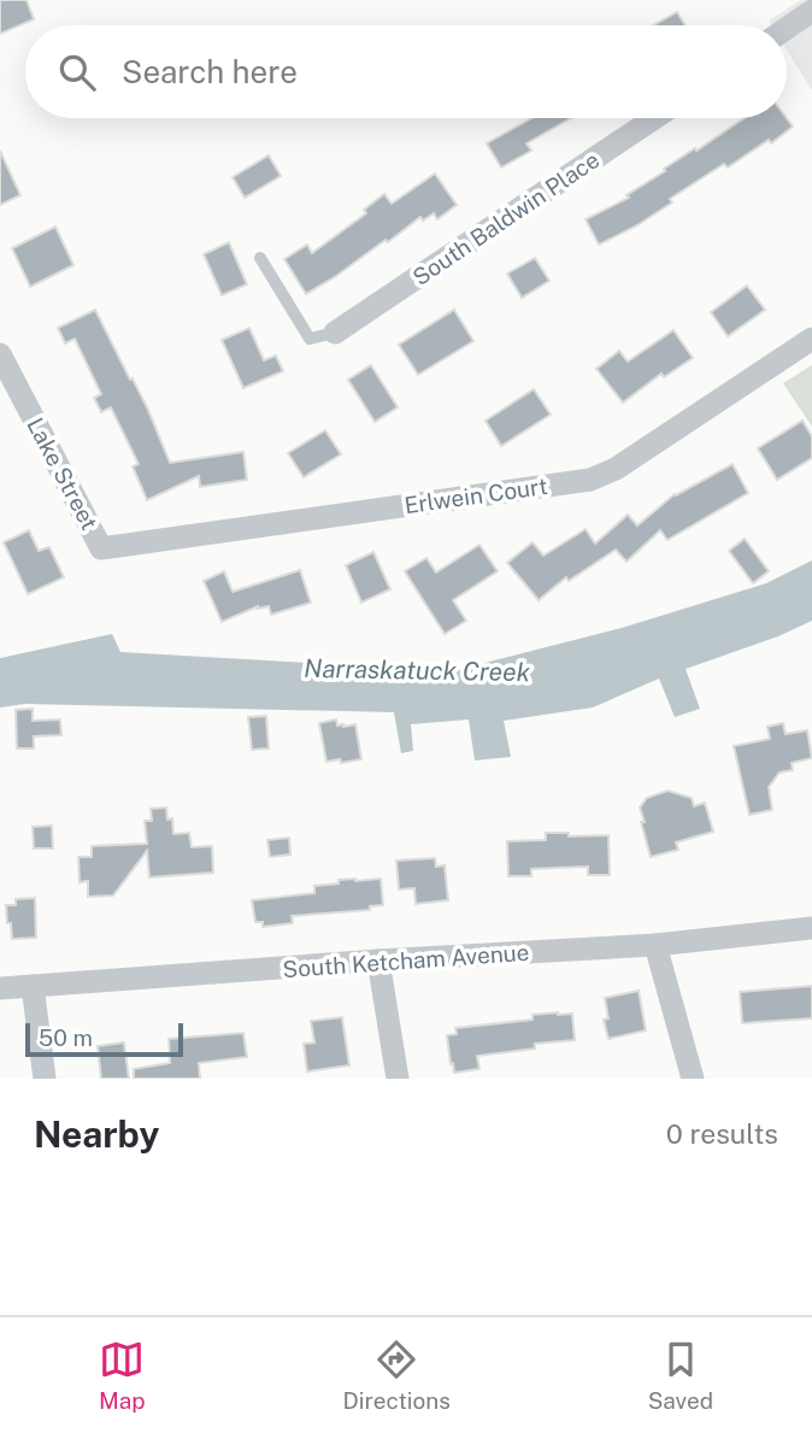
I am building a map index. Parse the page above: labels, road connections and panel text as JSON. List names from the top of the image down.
{
  "streets": {
    "street": [
      "South Baldwin Place",
      "Lake Street",
      "Erlwein Court",
      "South Ketcham Avenue"
    ]
  },
  "crossings": [
    ["Lake Street", "Erlwein Court"]
  ],
  "water": ["Narraskatuck Creek"],
  "scale_bar": "50 m",
  "page": {
    "search": "Search here",
    "scale": "50 m",
    "heading": ["Nearby", "0 results"],
    "nav": ["Map", "Directions", "Saved"]
  }
}
